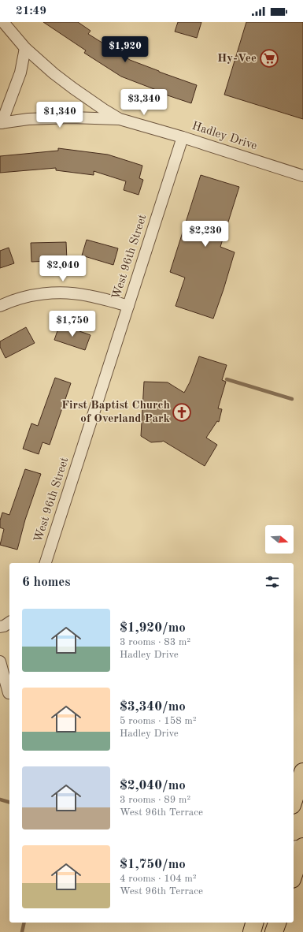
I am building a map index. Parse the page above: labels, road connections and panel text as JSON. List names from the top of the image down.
{
  "streets": {
    "street": ["Hadley Drive", "West 96th Street"]
  },
  "crossings": [
    ["Hadley Drive", "West 96th Street"]
  ],
  "places": {
    "supermarket": ["Hy-Vee"],
    "church": ["First Baptist Church of Overland Park"]
  },
  "north": "right",
  "page": {
    "status": "21:49",
    "price": [
      "$1,920",
      "$3,340",
      "$1,340",
      "$2,230",
      "$2,040",
      "$1,750"
    ],
    "heading": "6 homes",
    "list": [
      {
        "name": "$1,920/mo",
        "note": "3 rooms · 83 m² · Hadley Drive"
      },
      {
        "name": "$3,340/mo",
        "note": "5 rooms · 158 m² · Hadley Drive"
      },
      {
        "name": "$2,040/mo",
        "note": "3 rooms · 89 m² · West 96th Terrace"
      },
      {
        "name": "$1,750/mo",
        "note": "4 rooms · 104 m² · West 96th Terrace"
      }
    ]
  }
}
